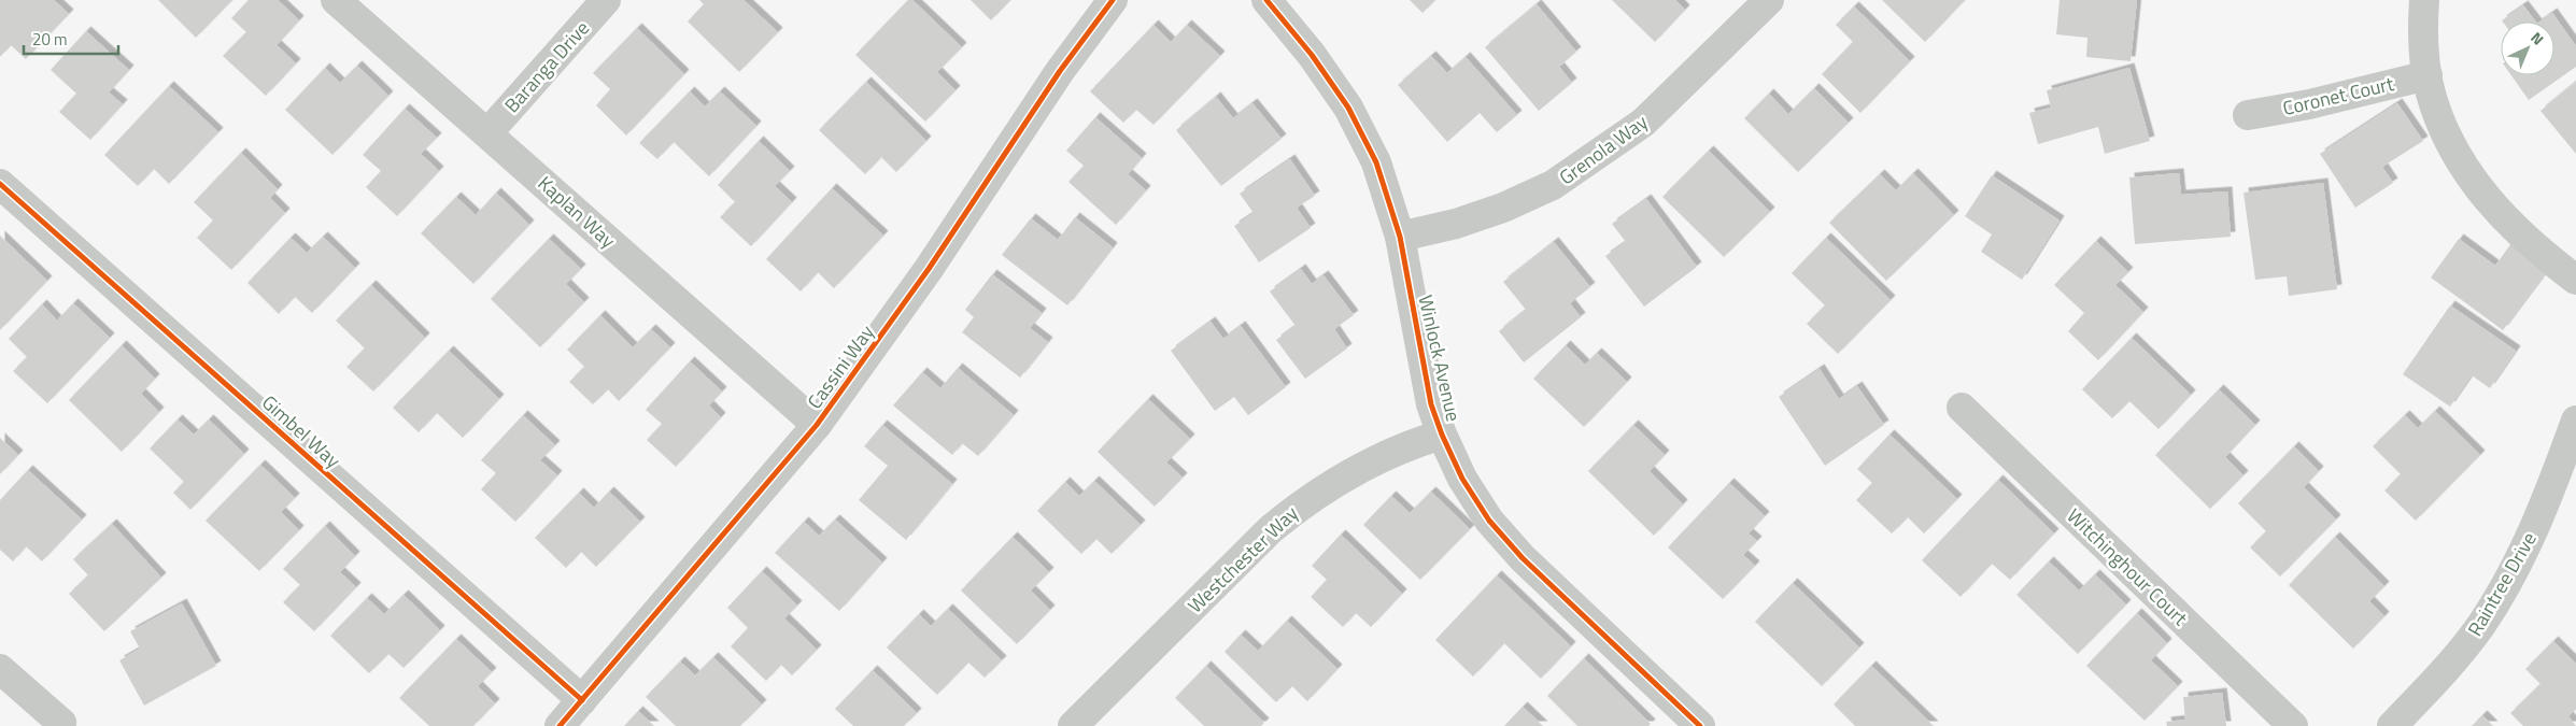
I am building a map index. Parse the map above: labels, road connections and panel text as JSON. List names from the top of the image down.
{
  "streets": {
    "street": [
      "Baranga Drive",
      "Coronet Court",
      "Grenola Way",
      "Kaplan Way",
      "Winlock Avenue",
      "Cassini Way",
      "Gimbel Way",
      "Westchester Way",
      "Witchinghour Court",
      "Raintree Drive"
    ]
  },
  "crossings": [
    ["Baranga Drive", "Kaplan Way"],
    ["Grenola Way", "Winlock Avenue"],
    ["Kaplan Way", "Cassini Way"],
    ["Winlock Avenue", "Westchester Way"],
    ["Cassini Way", "Gimbel Way"]
  ],
  "scale_bar": "20 m",
  "north": "top right"
}
